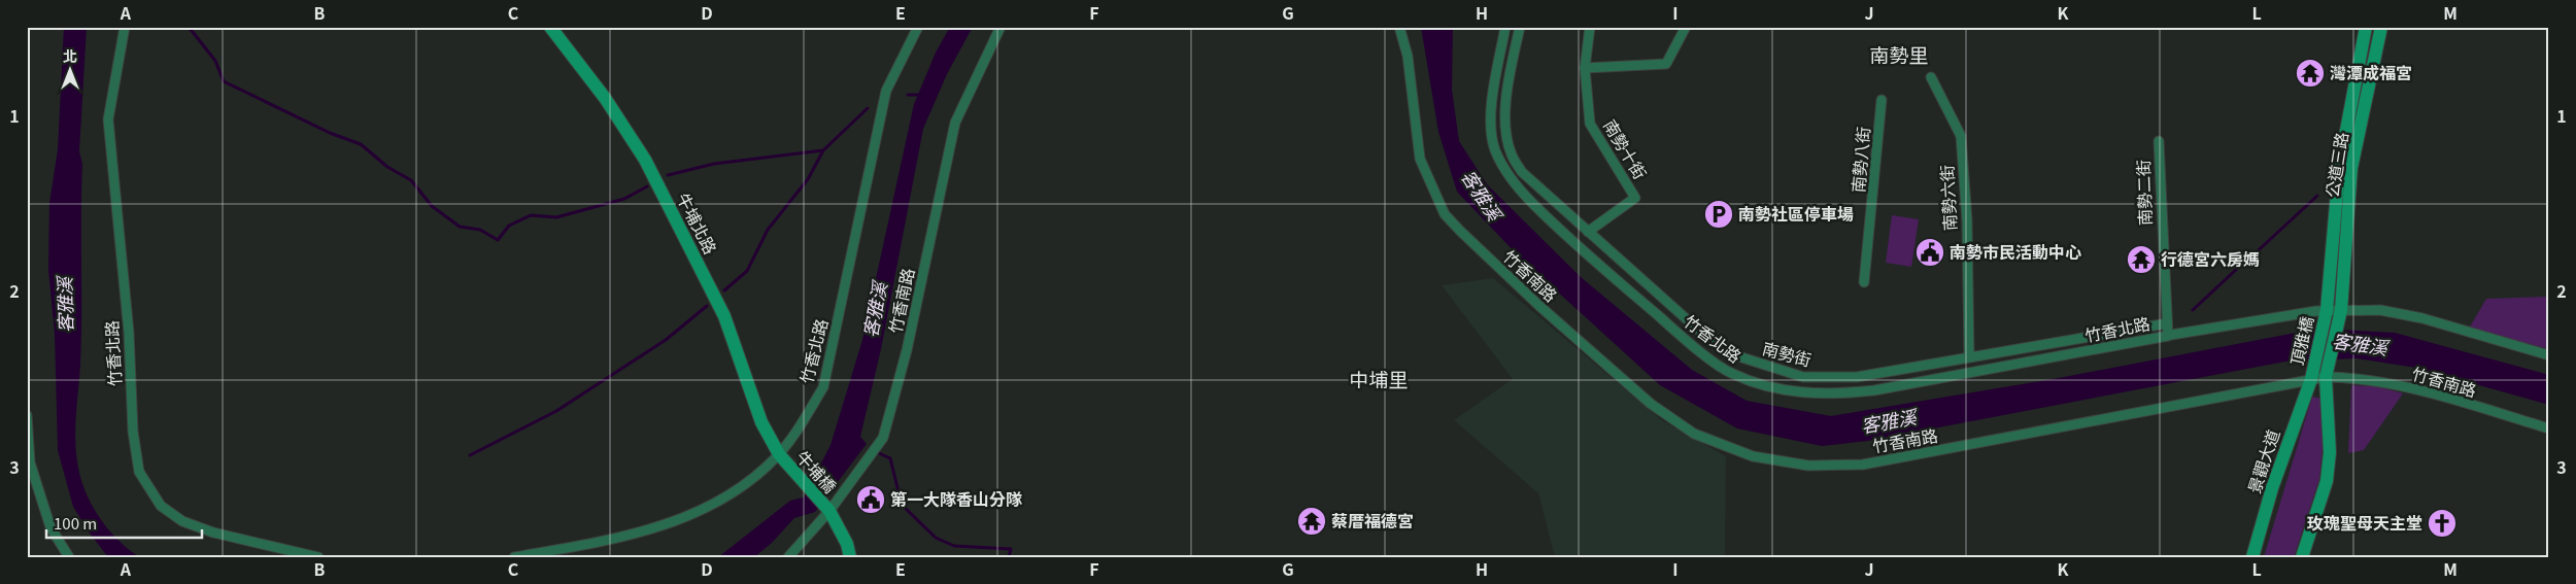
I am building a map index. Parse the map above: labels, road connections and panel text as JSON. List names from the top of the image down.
{
  "streets": {
    "street": [
      "南勢十街",
      "南勢八街",
      "公道三路",
      "南勢二街",
      "南勢六街",
      "牛埔北路",
      "竹香南路",
      "竹香北路",
      "頂雅橋",
      "南勢街",
      "景觀大道",
      "牛埔橋"
    ]
  },
  "crossings": [
    ["南勢十街", "南勢街"],
    ["公道三路", "竹香北路"],
    ["公道三路", "頂雅橋"],
    ["南勢二街", "竹香北路"],
    ["南勢二街", "南勢街"],
    ["南勢六街", "南勢街"],
    ["牛埔北路", "竹香北路"],
    ["牛埔北路", "牛埔橋"],
    ["竹香南路", "頂雅橋"],
    ["竹香南路", "景觀大道"],
    ["竹香南路", "牛埔橋"],
    ["竹香北路", "頂雅橋"],
    ["竹香北路", "牛埔橋"],
    ["頂雅橋", "景觀大道"]
  ],
  "districts": ["南勢里", "中埔里"],
  "water": ["客雅溪"],
  "places": {
    "temple": ["灣潭成福宮", "行德宮六房媽", "蔡厝福德宮"],
    "parking": ["南勢社區停車場"],
    "public building": ["南勢市民活動中心", "第一大隊香山分隊"],
    "church": ["玫瑰聖母天主堂"]
  },
  "scale_bar": "100 m",
  "north": "top",
  "grid": {
    "columns": [
      "A",
      "B",
      "C",
      "D",
      "E",
      "F",
      "G",
      "H",
      "I",
      "J",
      "K",
      "L",
      "M"
    ],
    "rows": ["1", "2", "3"]
  }
}
